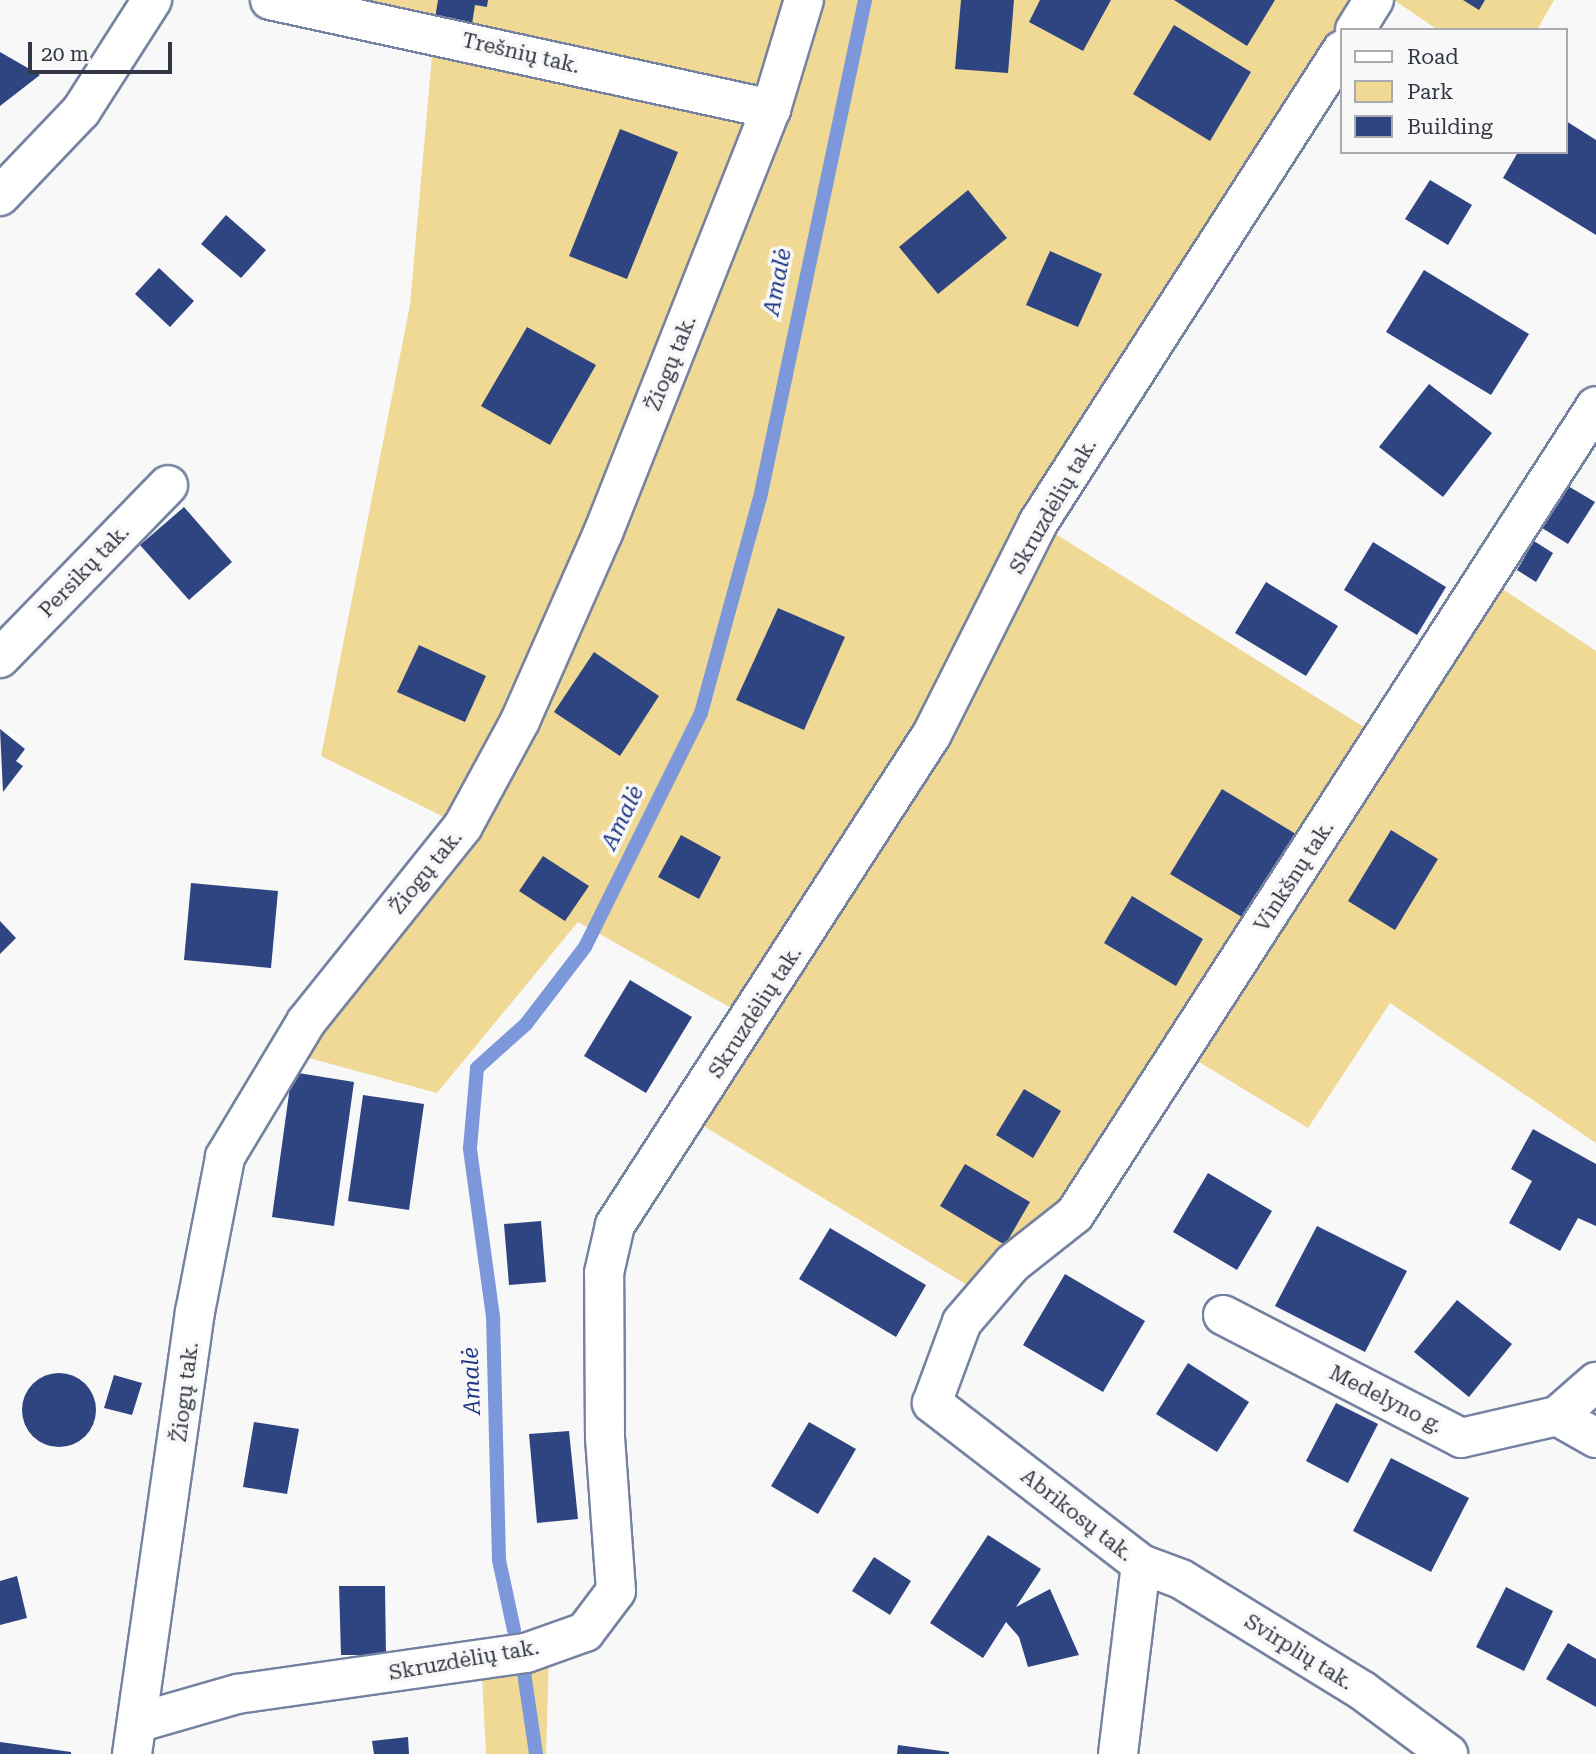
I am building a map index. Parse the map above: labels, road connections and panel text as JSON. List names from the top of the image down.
{
  "streets": {
    "street": [
      "Trešnių tak.",
      "Žiogų tak.",
      "Skruzdėlių tak.",
      "Persikų tak.",
      "Vinkšnų tak.",
      "Medelyno g.",
      "Abrikosų tak.",
      "Svirplių tak."
    ]
  },
  "crossings": [
    ["Trešnių tak.", "Žiogų tak."],
    ["Žiogų tak.", "Skruzdėlių tak."],
    ["Vinkšnų tak.", "Abrikosų tak."],
    ["Abrikosų tak.", "Svirplių tak."]
  ],
  "water": ["Amalė"],
  "legend": ["Road", "Park", "Building"],
  "scale_bar": "20 m"
}
